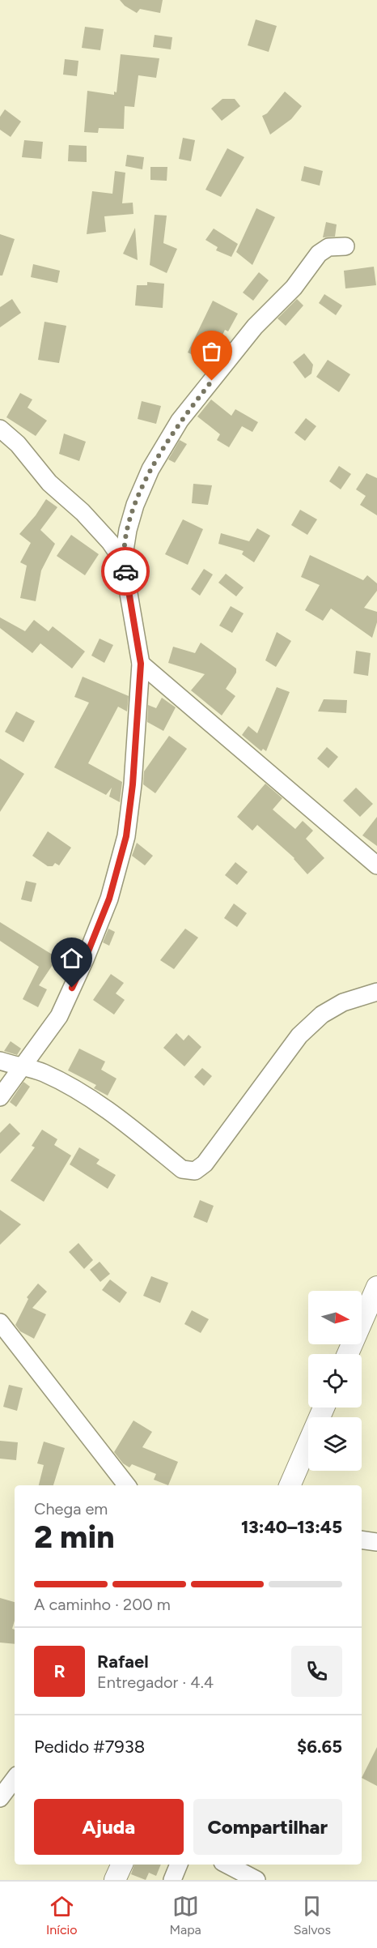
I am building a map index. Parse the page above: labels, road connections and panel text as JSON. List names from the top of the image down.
{
  "north": "right",
  "page": {
    "heading": ["2 min", "Chega em", "13:40–13:45"],
    "panel": [
      "Rafael",
      "Entregador · 4.4",
      "Pedido #7938",
      "$6.65"
    ],
    "bar": "A caminho · 200 m",
    "round": "R",
    "buttons": ["Ajuda", "Compartilhar"],
    "tabs": ["Início", "Mapa", "Salvos"]
  }
}
